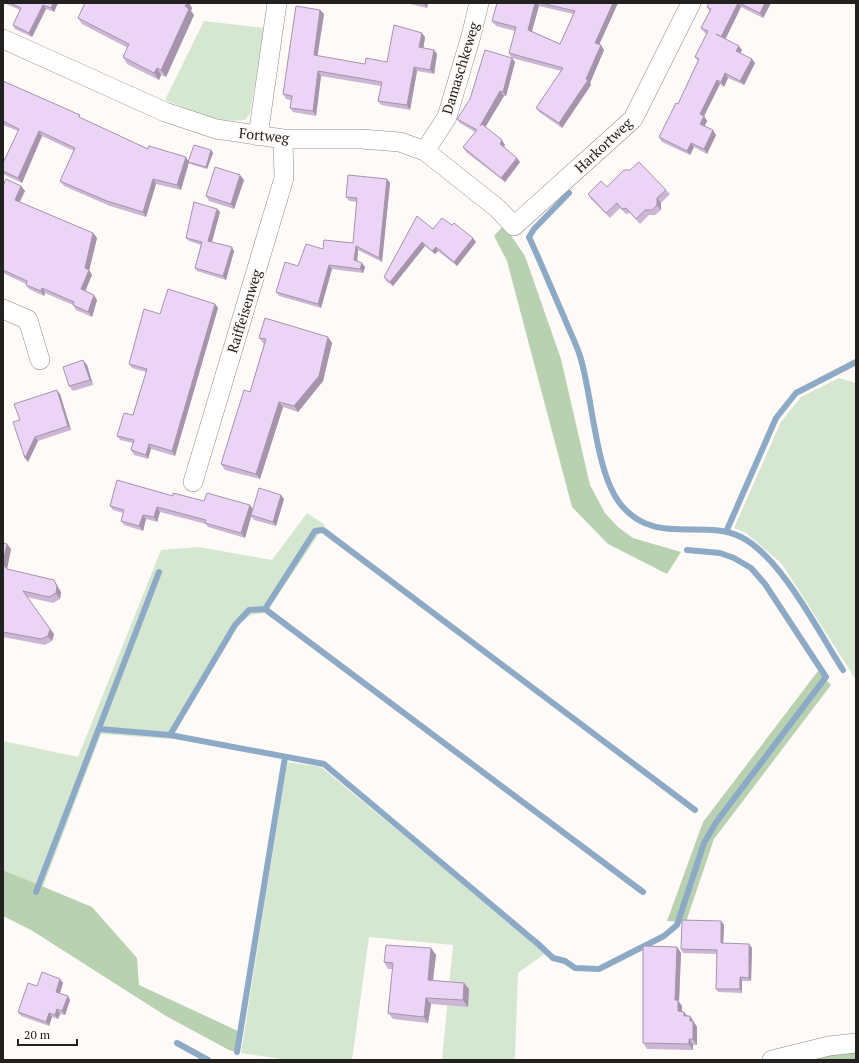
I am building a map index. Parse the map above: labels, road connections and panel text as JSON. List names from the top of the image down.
{
  "streets": {
    "street": [
      "Damaschkeweg",
      "Fortweg",
      "Harkortweg",
      "Raiffeisenweg"
    ]
  },
  "crossings": [
    ["Damaschkeweg", "Fortweg"],
    ["Fortweg", "Harkortweg"],
    ["Fortweg", "Raiffeisenweg"]
  ],
  "scale_bar": "20 m"
}
